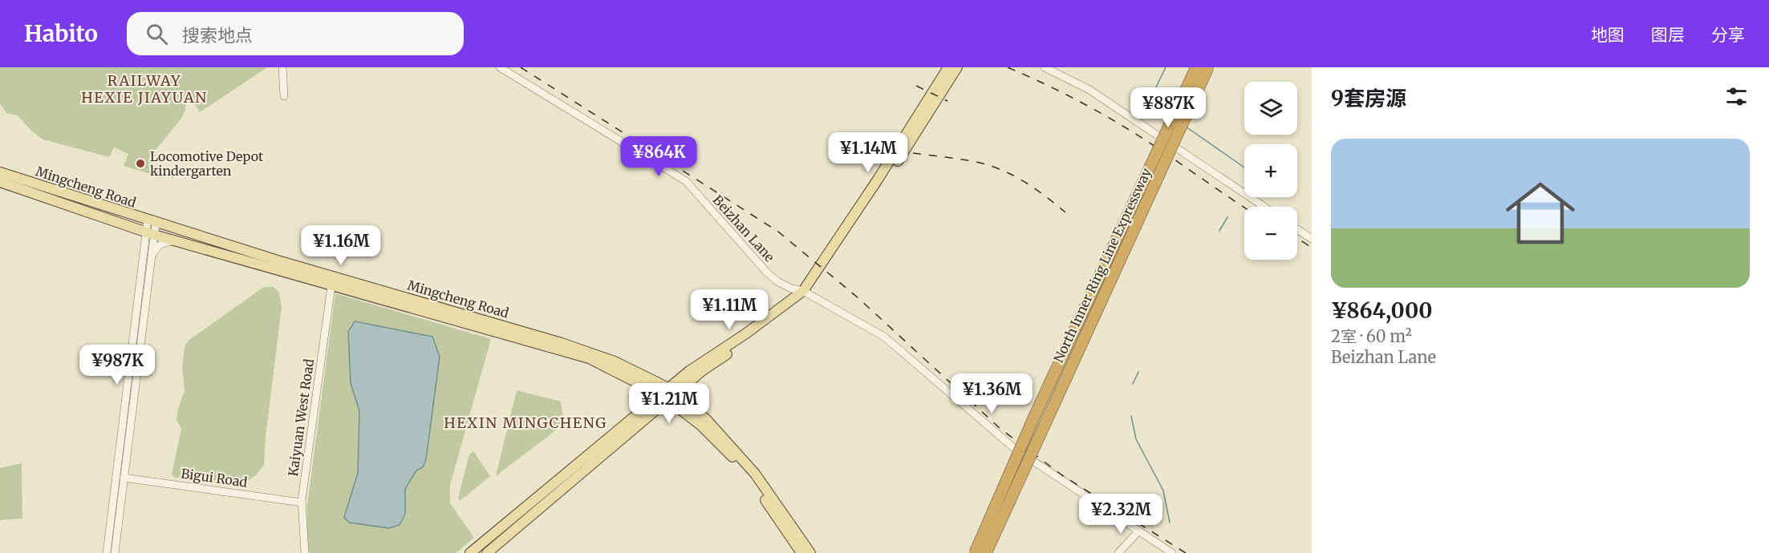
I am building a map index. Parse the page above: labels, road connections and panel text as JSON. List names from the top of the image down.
{
  "streets": {
    "highway": ["North Inner Ring Line Expressway"],
    "main road": ["Mingcheng Road"],
    "street": ["Beizhan Lane", "Kaiyuan West Road", "Bigui Road"]
  },
  "crossings": [
    ["Mingcheng Road", "Kaiyuan West Road"],
    ["Kaiyuan West Road", "Bigui Road"]
  ],
  "districts": ["RAILWAY HEXIE JIAYUAN", "HEXIN MINGCHENG"],
  "places": ["Locomotive Depot kindergarten"],
  "page": {
    "header": "Habito",
    "search": "搜索地点",
    "nav": ["地图", "图层", "分享"],
    "heading": "9套房源",
    "map_buttons": ["+", "−"],
    "price": [
      "¥887K",
      "¥1.14M",
      "¥864K",
      "¥1.16M",
      "¥1.11M",
      "¥987K",
      "¥1.36M",
      "¥1.21M",
      "¥2.32M"
    ],
    "list": [
      {
        "name": "¥864,000",
        "note": "2室 · 60 m² · Beizhan Lane"
      }
    ]
  }
}
